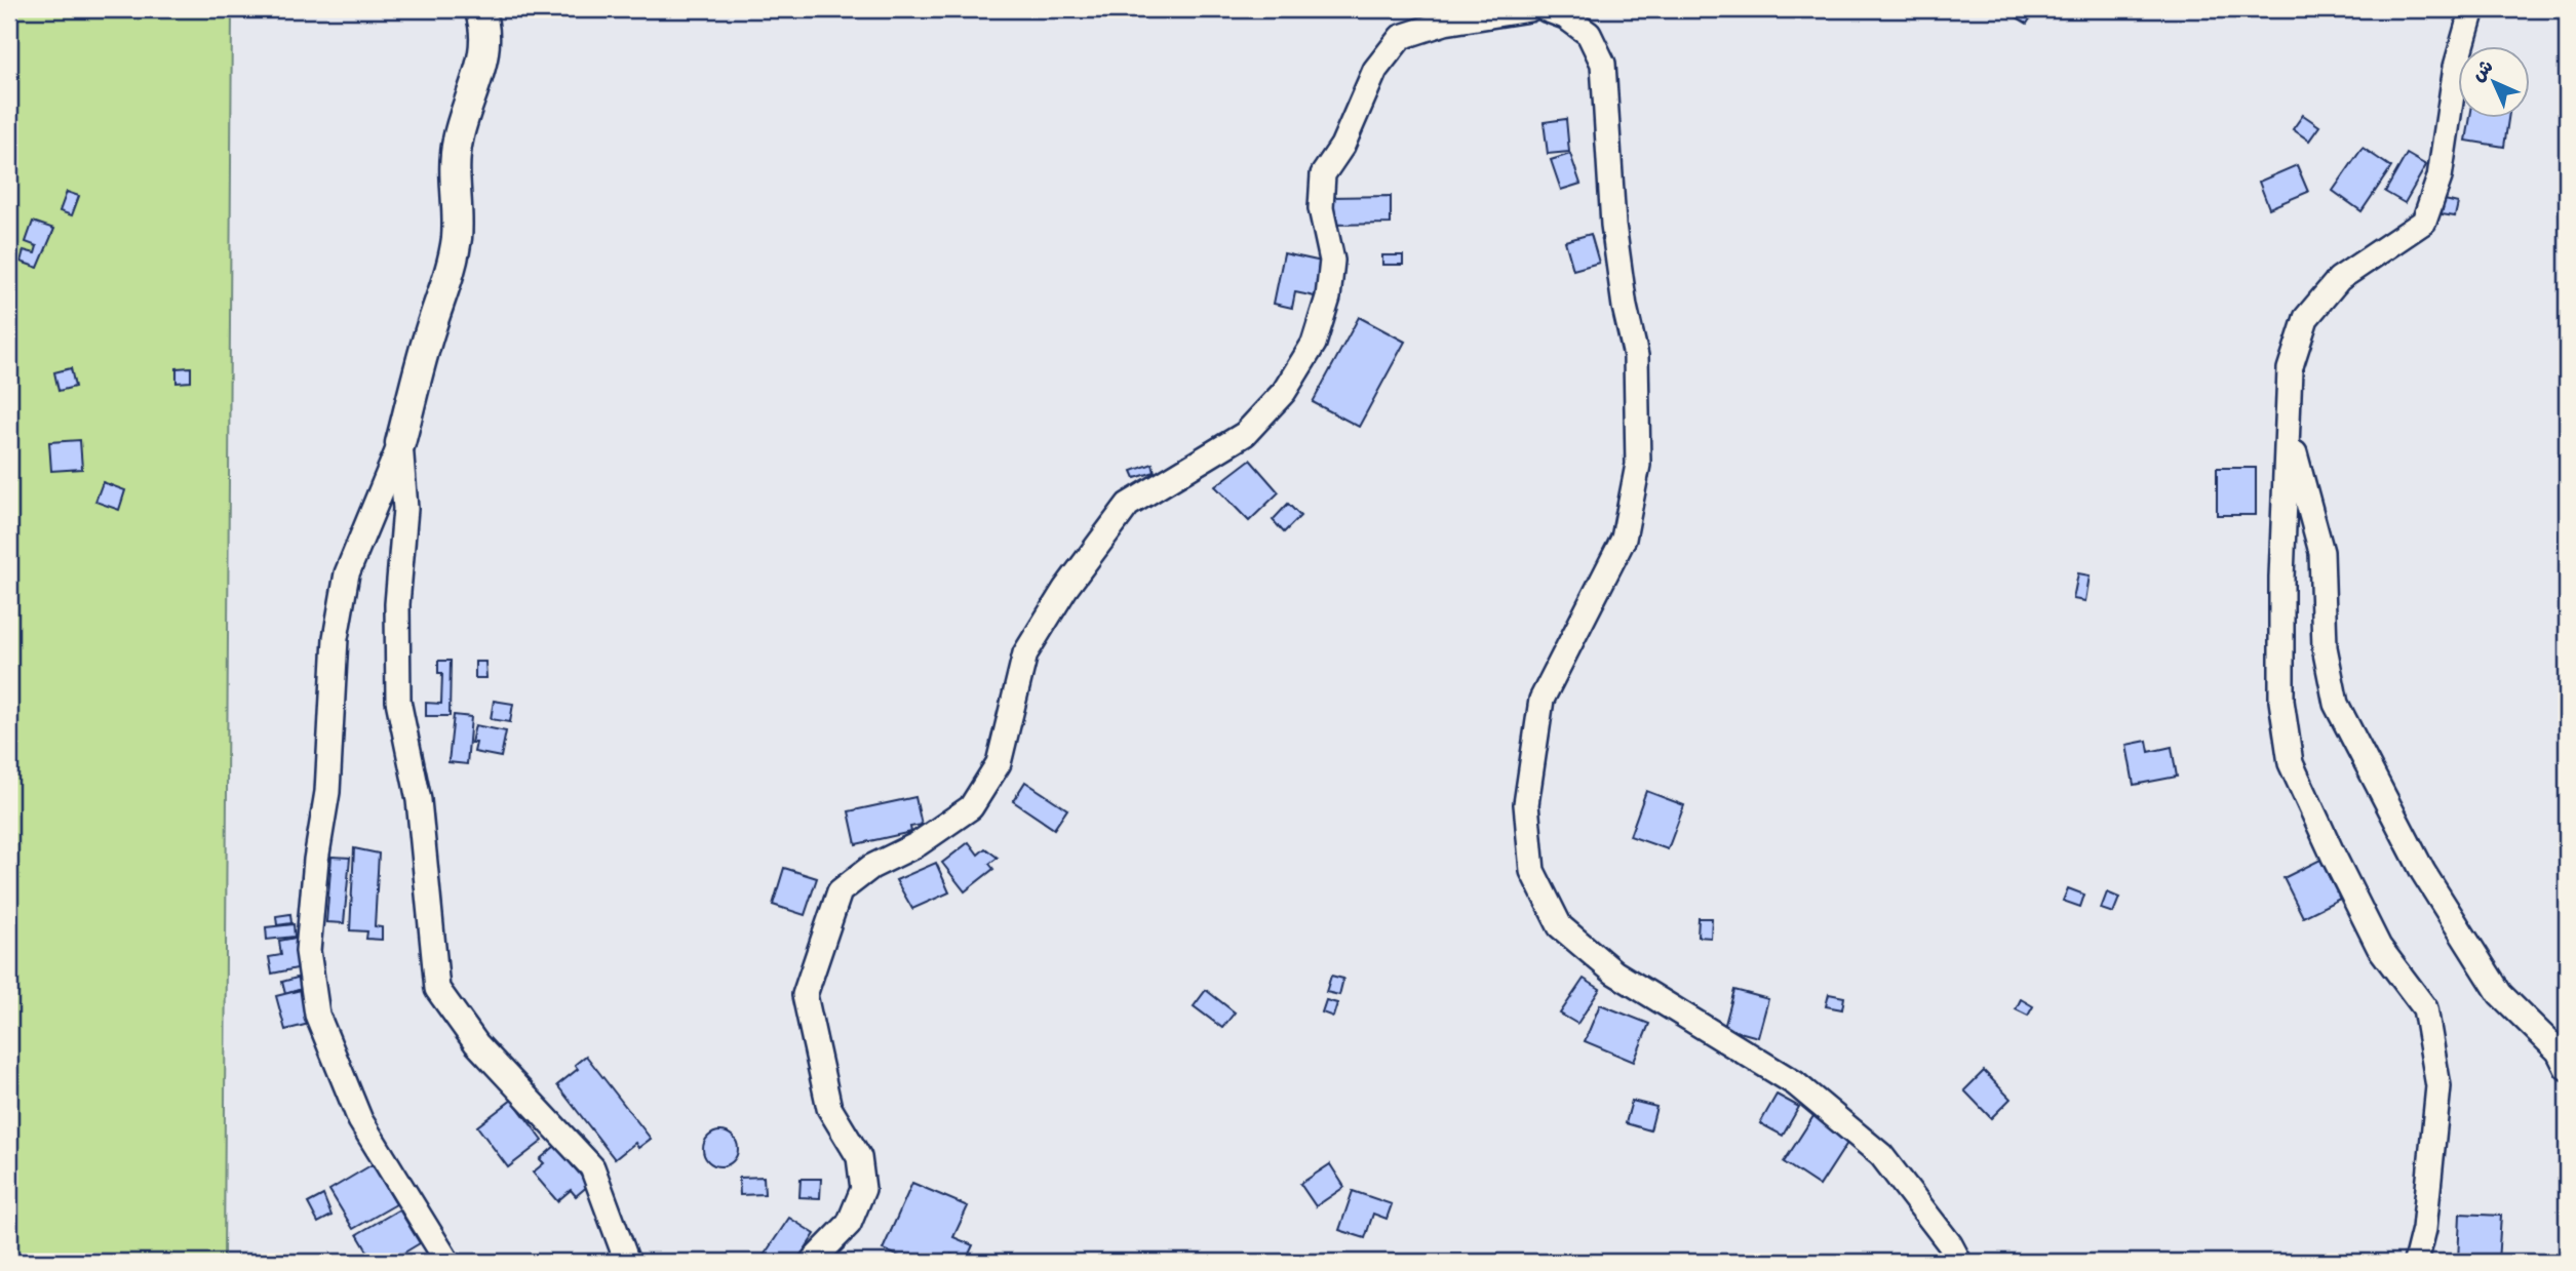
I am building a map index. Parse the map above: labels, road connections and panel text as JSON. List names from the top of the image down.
{
  "north": "top left"
}
